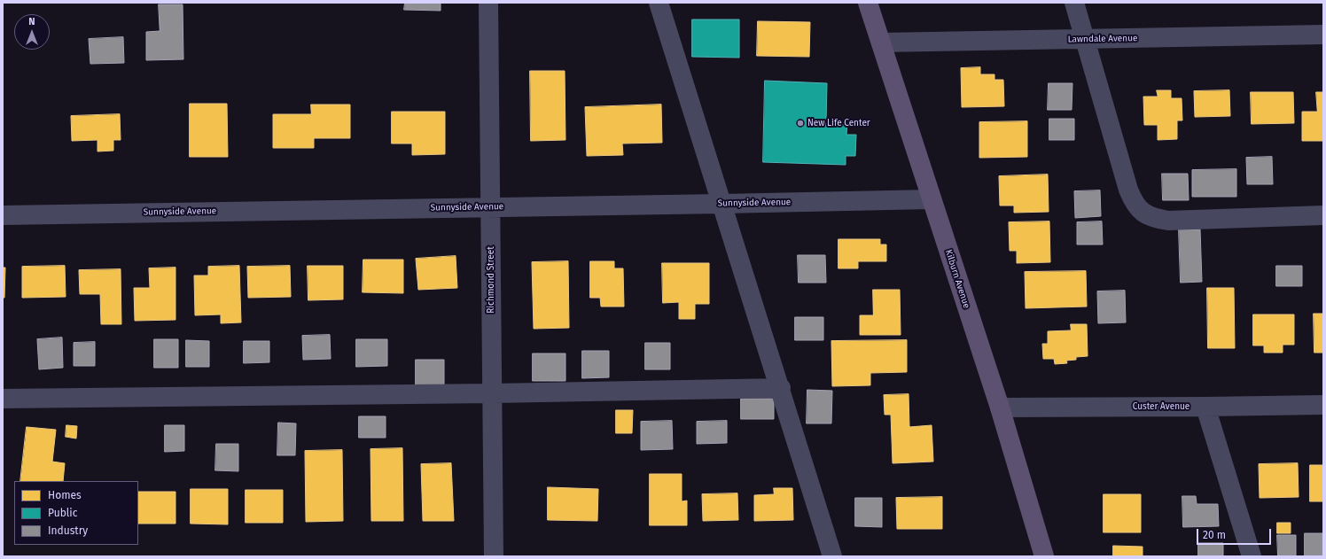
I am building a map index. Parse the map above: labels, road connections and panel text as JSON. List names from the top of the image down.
{
  "streets": {
    "main road": ["Kilburn Avenue"],
    "street": [
      "Lawndale Avenue",
      "Sunnyside Avenue",
      "Richmond Street",
      "Custer Avenue"
    ]
  },
  "crossings": [
    ["Lawndale Avenue", "Kilburn Avenue"],
    ["Sunnyside Avenue", "Kilburn Avenue"],
    ["Sunnyside Avenue", "Richmond Street"],
    ["Kilburn Avenue", "Custer Avenue"]
  ],
  "places": ["New Life Center"],
  "legend": ["Homes", "Public", "Industry"],
  "scale_bar": "20 m",
  "north": "top"
}
